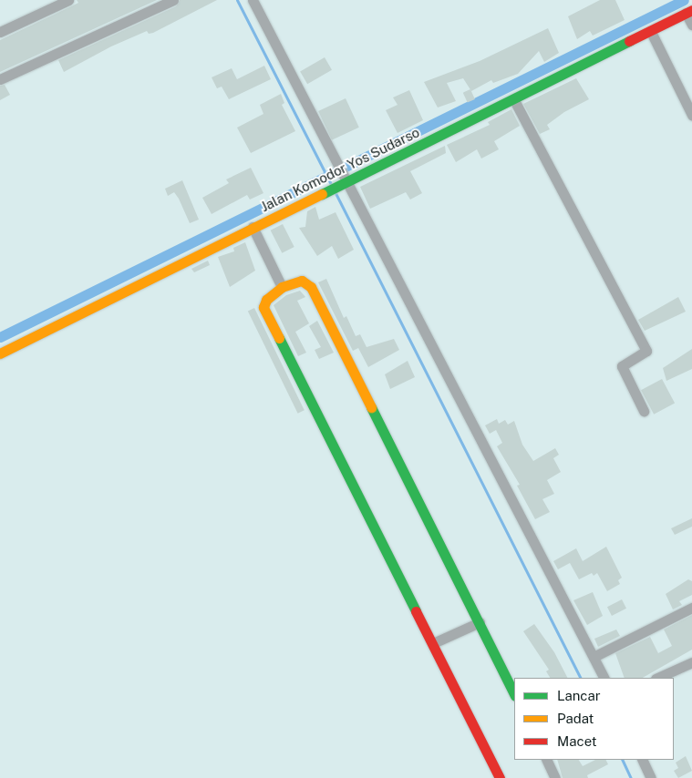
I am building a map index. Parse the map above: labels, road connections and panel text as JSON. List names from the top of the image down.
{
  "streets": {
    "street": ["Jalan Komodor Yos Sudarso"]
  },
  "legend": ["Lancar", "Padat", "Macet"]
}
